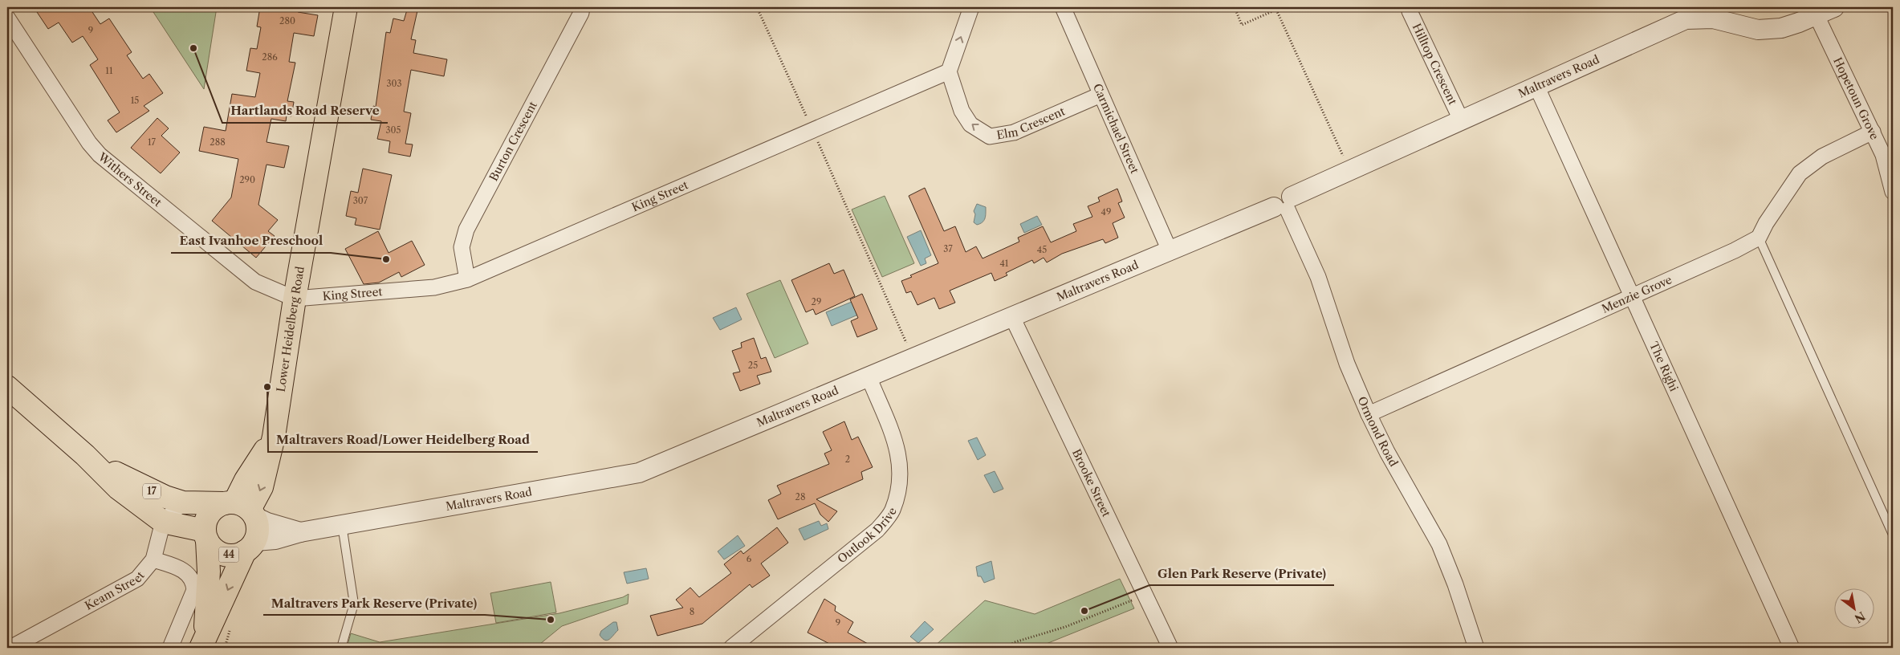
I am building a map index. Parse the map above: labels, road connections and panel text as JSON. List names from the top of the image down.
{
  "streets": {
    "main road": ["Lower Heidelberg Road", "17", "44"],
    "street": [
      "Hilltop Crescent",
      "Maltravers Road",
      "Hopetoun Grove",
      "Elm Crescent",
      "Carmichael Street",
      "Burton Crescent",
      "Withers Street",
      "King Street",
      "Menzie Grove",
      "The Righi",
      "Ormond Road",
      "Brooke Street",
      "Outlook Drive",
      "Keam Street"
    ]
  },
  "crossings": [
    ["Hilltop Crescent", "Maltravers Road"],
    ["Maltravers Road", "Hopetoun Grove"],
    ["Maltravers Road", "Carmichael Street"],
    ["Maltravers Road", "Lower Heidelberg Road"],
    ["Maltravers Road", "The Righi"],
    ["Maltravers Road", "Ormond Road"],
    ["Maltravers Road", "Brooke Street"],
    ["Maltravers Road", "17"],
    ["Maltravers Road", "Outlook Drive"],
    ["Maltravers Road", "44"],
    ["Elm Crescent", "Carmichael Street"],
    ["Elm Crescent", "King Street"],
    ["Burton Crescent", "King Street"],
    ["Withers Street", "King Street"],
    ["Withers Street", "Lower Heidelberg Road"],
    ["King Street", "Lower Heidelberg Road"],
    ["Menzie Grove", "The Righi"],
    ["Menzie Grove", "Ormond Road"],
    ["Lower Heidelberg Road", "17"],
    ["Lower Heidelberg Road", "44"],
    ["17", "44"],
    ["17", "Keam Street"]
  ],
  "places": [
    "Hartlands Road Reserve",
    "East Ivanhoe Preschool",
    "Maltravers Road/Lower Heidelberg Road",
    "Glen Park Reserve (Private)",
    "Maltravers Park Reserve (Private)"
  ],
  "house_numbers": [
    "280",
    "9",
    "286",
    "11",
    "303",
    "15",
    "305",
    "17",
    "288",
    "290",
    "307",
    "49",
    "37",
    "45",
    "41",
    "29",
    "25",
    "2",
    "28",
    "6",
    "8",
    "9"
  ],
  "north": "bottom right"
}
